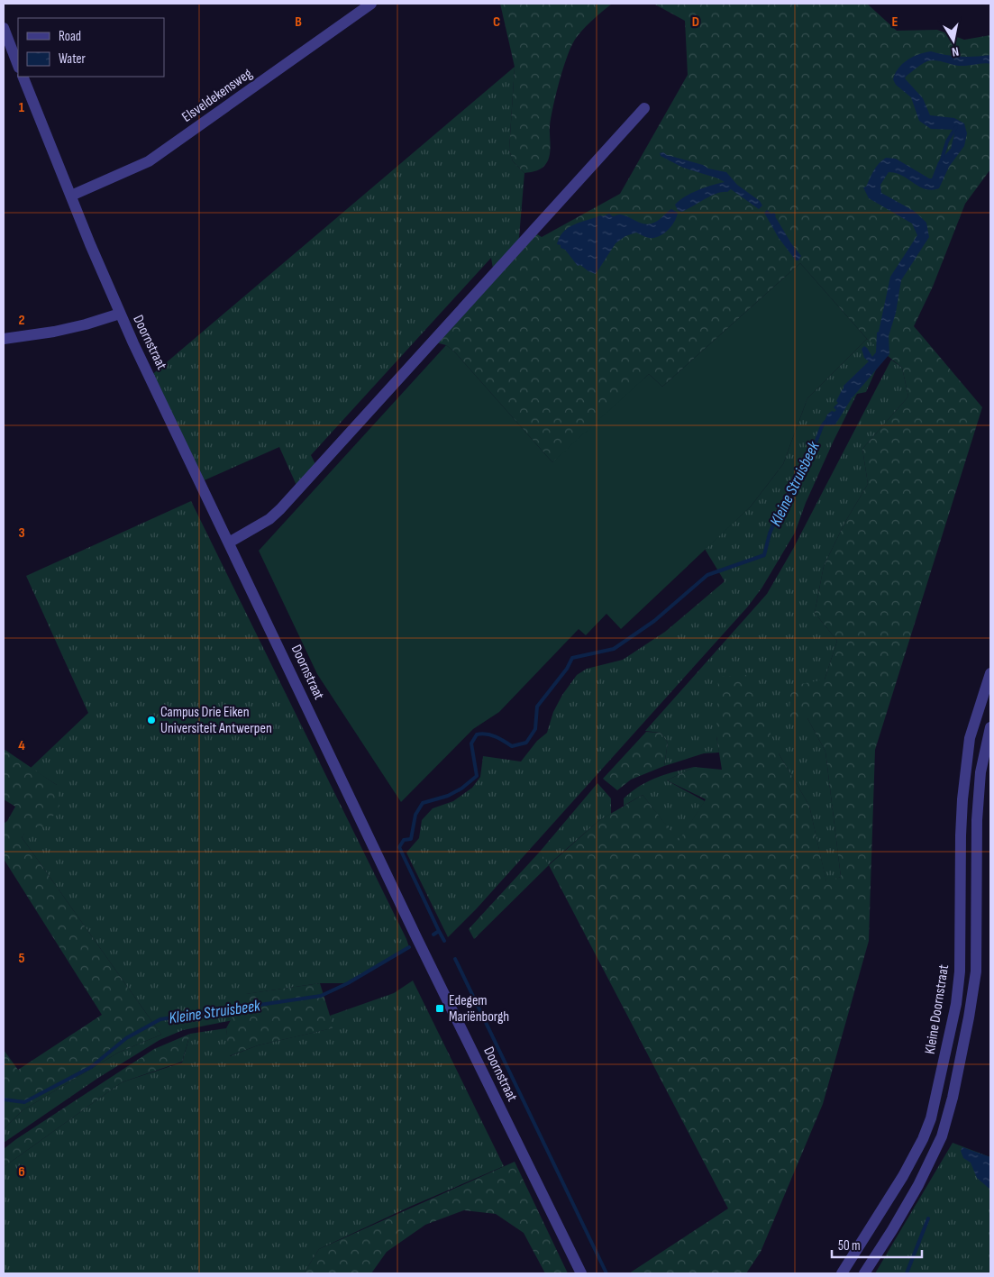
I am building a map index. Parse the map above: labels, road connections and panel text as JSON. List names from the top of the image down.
{
  "streets": {
    "street": ["Elsveldekensweg", "Doornstraat", "Kleine Doornstraat"]
  },
  "crossings": [
    ["Elsveldekensweg", "Doornstraat"]
  ],
  "water": ["Kleine Struisbeek"],
  "places": {
    "other": ["Campus Drie Eiken Universiteit Antwerpen"],
    "transit": ["Edegem Mariënborgh"]
  },
  "legend": ["Road", "Water"],
  "scale_bar": "50 m",
  "north": "bottom",
  "grid": {
    "columns": [
      "B",
      "C",
      "D",
      "E"
    ],
    "rows": [
      "1",
      "2",
      "3",
      "4",
      "5",
      "6"
    ]
  }
}
